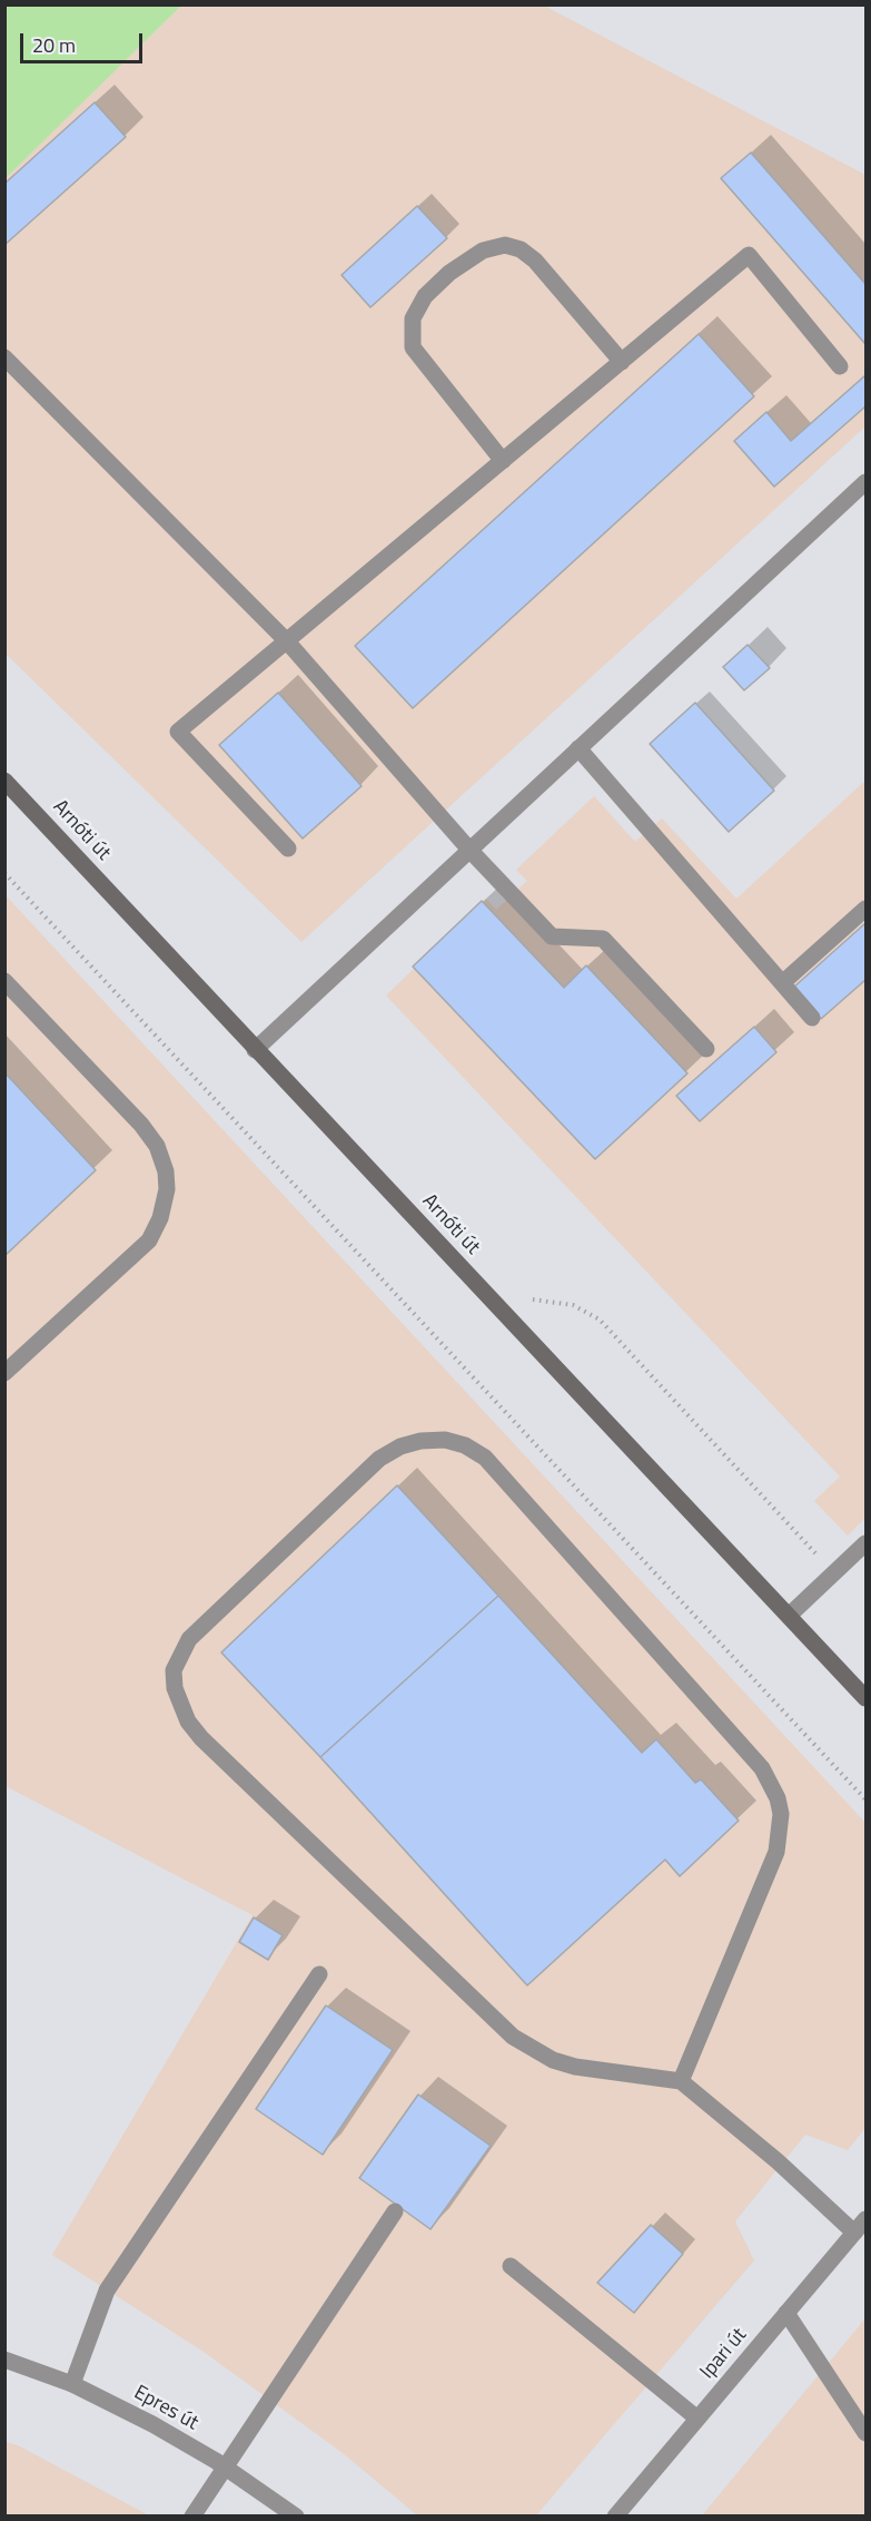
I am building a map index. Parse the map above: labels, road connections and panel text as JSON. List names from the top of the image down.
{
  "streets": {
    "main road": ["Arnóti út"],
    "street": ["Ipari út", "Epres út"]
  },
  "scale_bar": "20 m"
}
